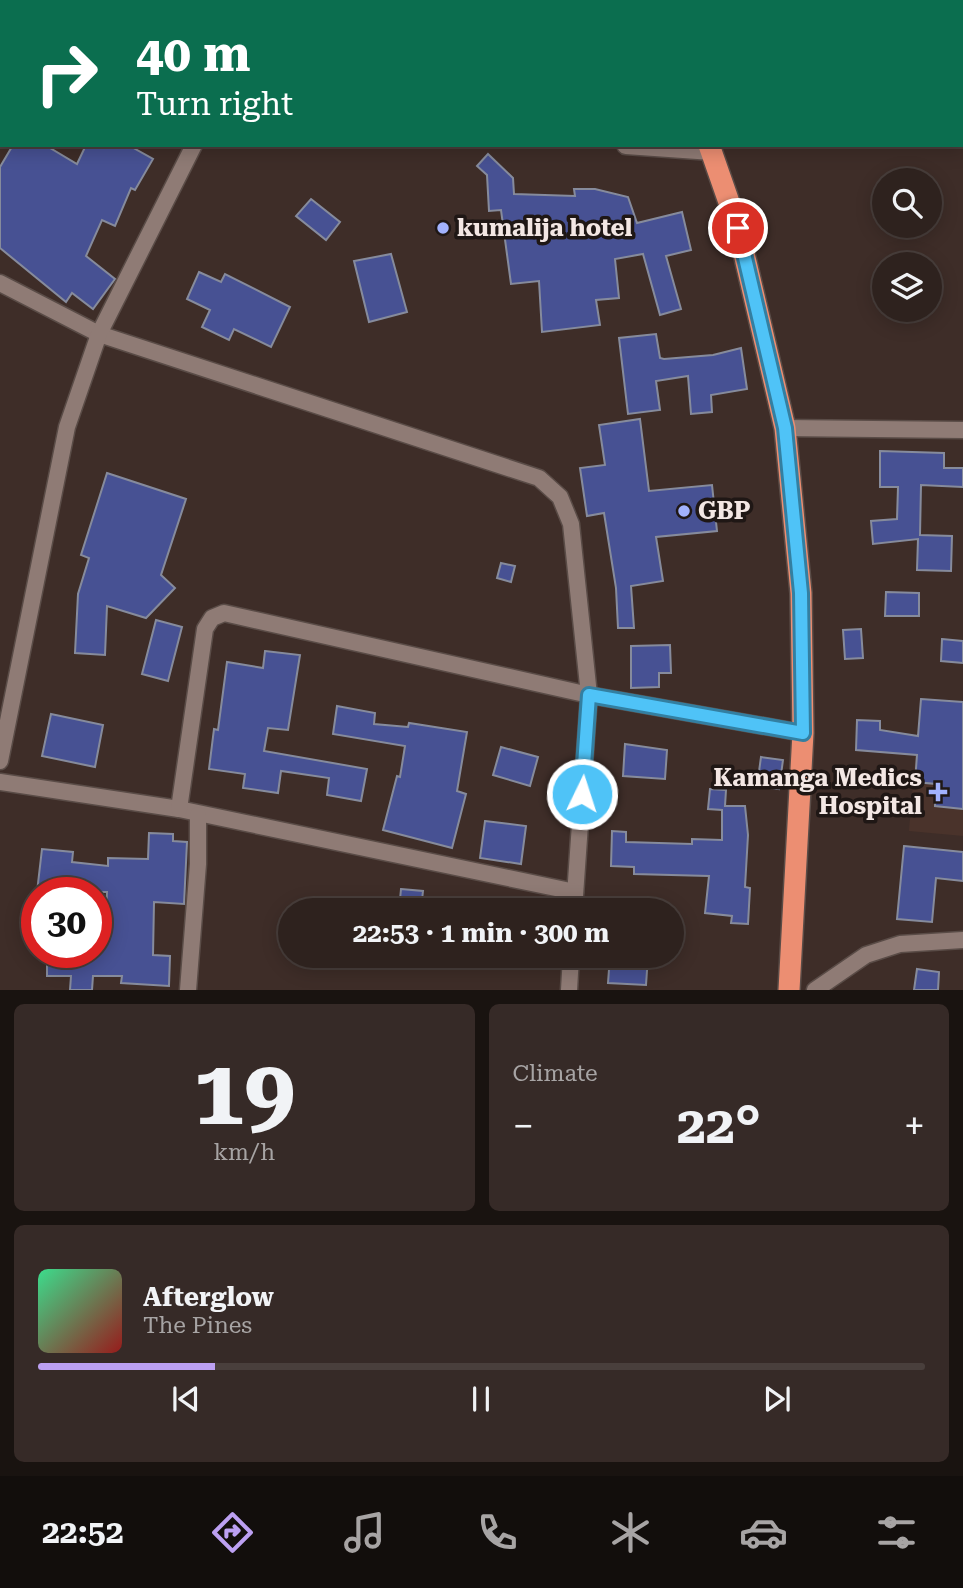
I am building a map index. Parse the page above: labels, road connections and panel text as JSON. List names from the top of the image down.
{
  "places": {
    "other": ["kumalija hotel", "GBP"],
    "health": ["Kamanga Medics Hospital"]
  },
  "page": {
    "turn": ["40 m", "Turn right"],
    "limit": "30",
    "trip": "22:53 · 1 min · 300 m",
    "tile": [
      ["19", "km/h"],
      "Climate"
    ],
    "heat": ["−", "22°", "+"],
    "song": ["Afterglow", "The Pines"],
    "tabs": "22:52"
  }
}
